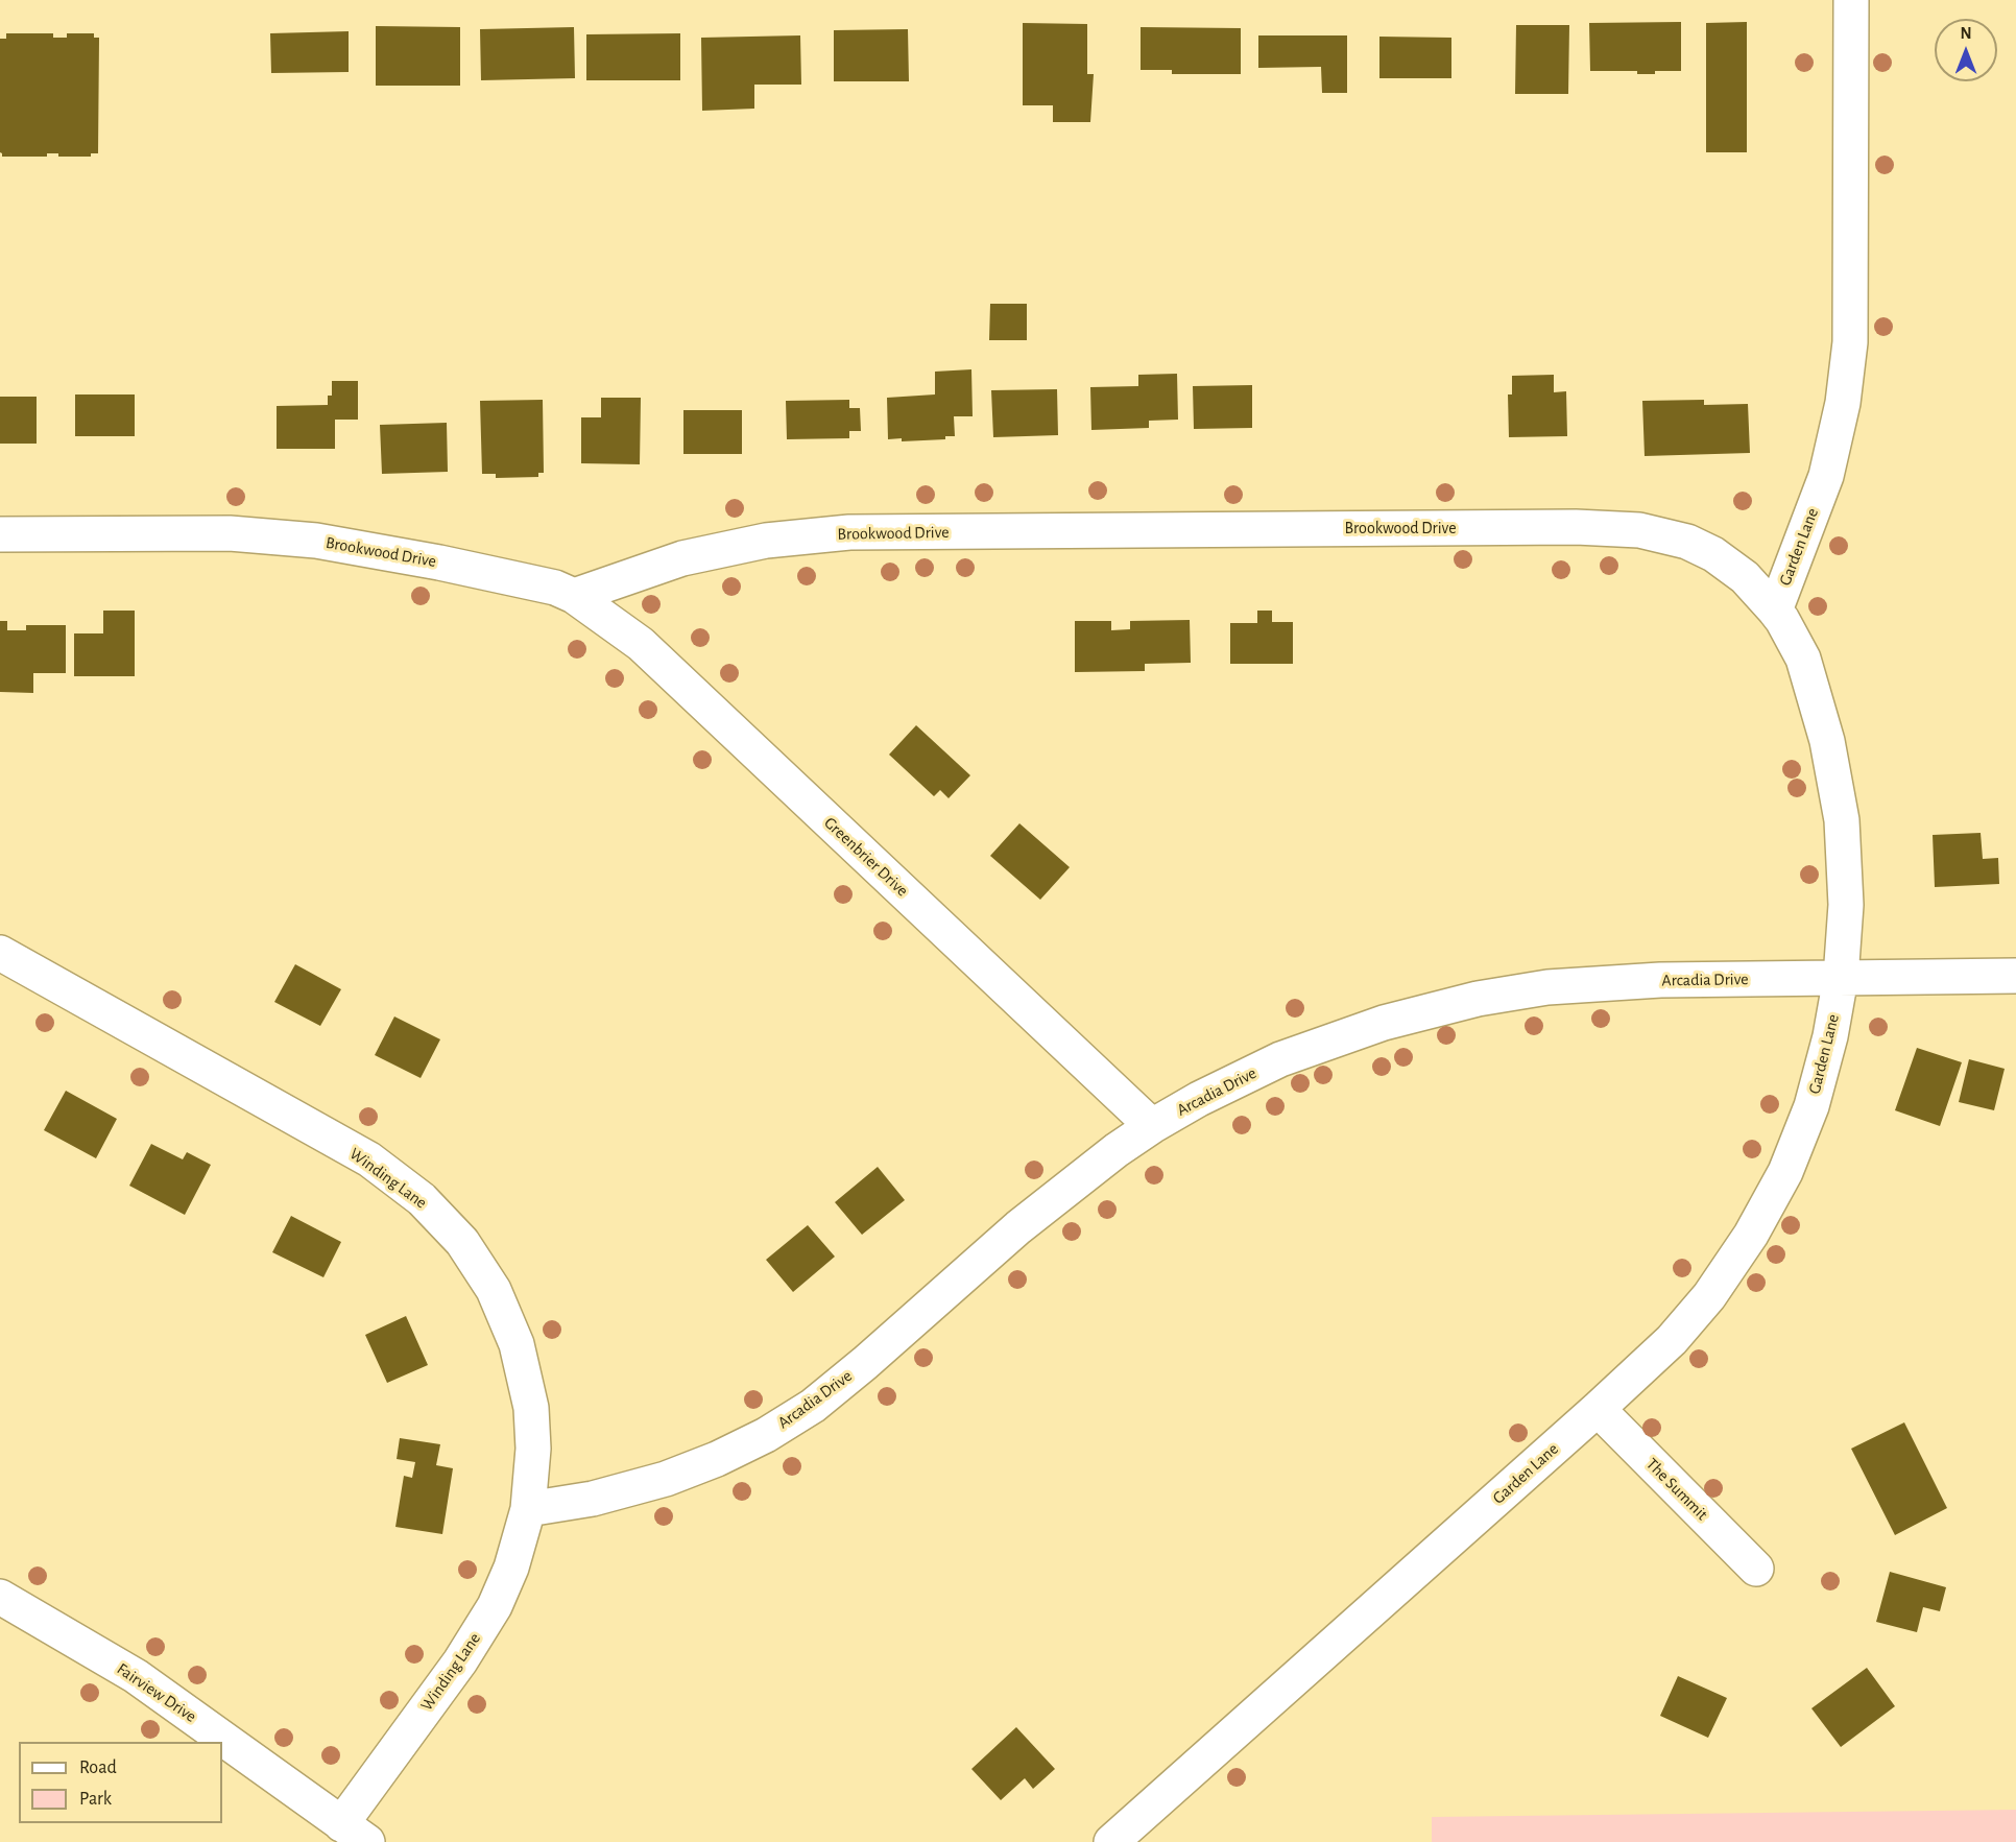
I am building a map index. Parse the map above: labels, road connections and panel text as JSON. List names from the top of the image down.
{
  "streets": {
    "street": [
      "Brookwood Drive",
      "Garden Lane",
      "Greenbrier Drive",
      "Arcadia Drive",
      "Winding Lane",
      "The Summit",
      "Fairview Drive"
    ]
  },
  "crossings": [
    ["Brookwood Drive", "Garden Lane"],
    ["Brookwood Drive", "Greenbrier Drive"],
    ["Garden Lane", "Arcadia Drive"],
    ["Garden Lane", "The Summit"],
    ["Greenbrier Drive", "Arcadia Drive"],
    ["Arcadia Drive", "Winding Lane"],
    ["Winding Lane", "Fairview Drive"]
  ],
  "legend": ["Road", "Park"],
  "north": "top"
}
